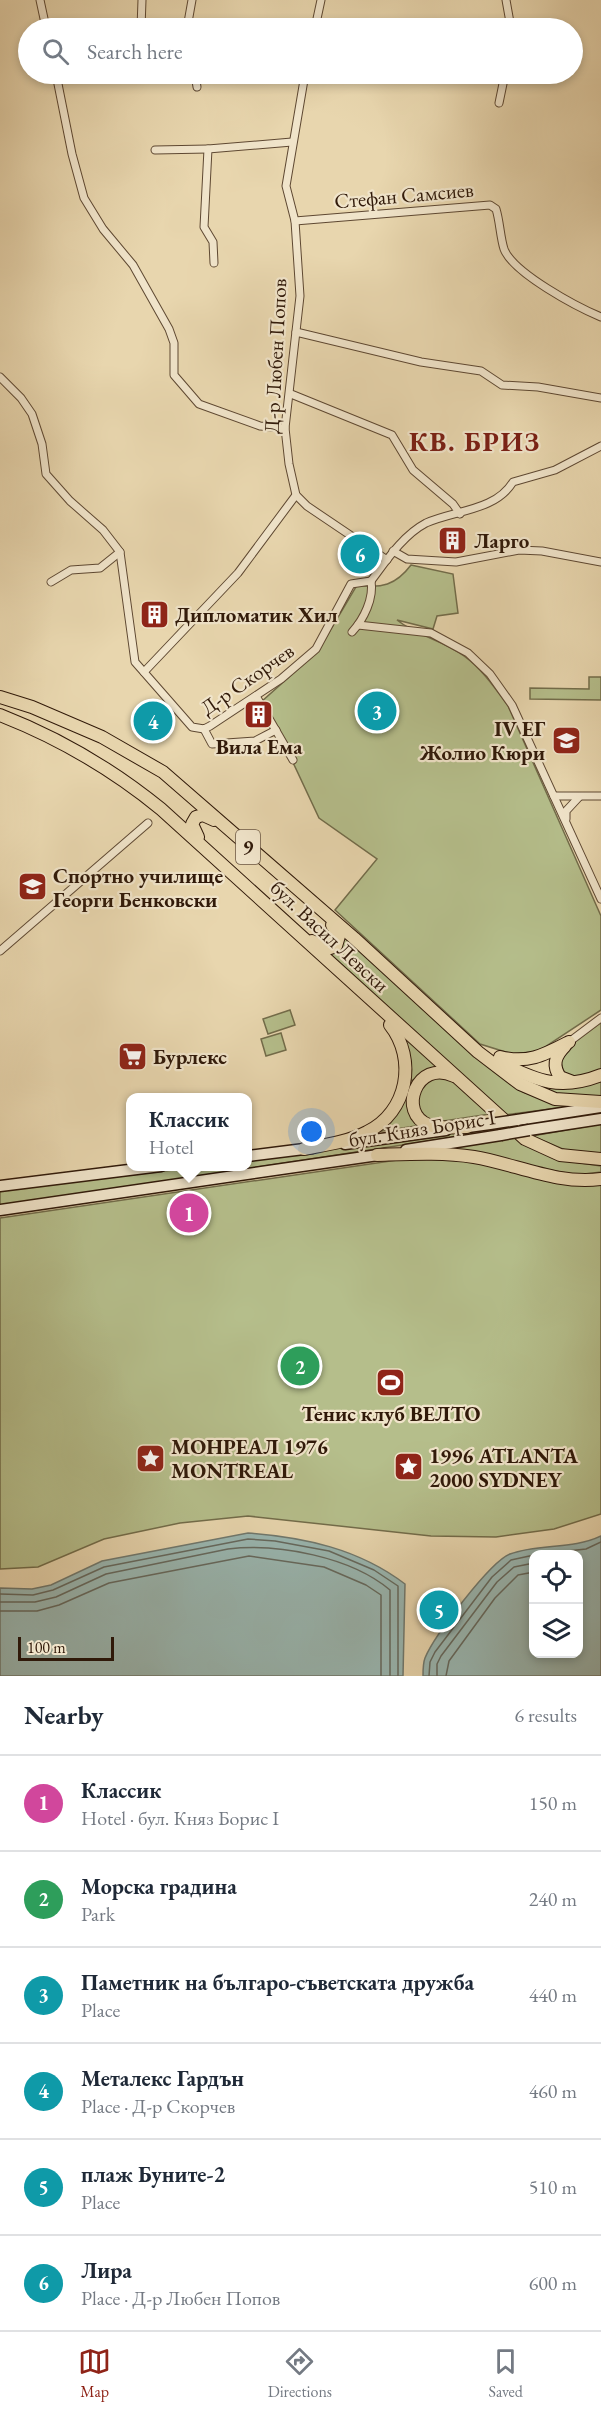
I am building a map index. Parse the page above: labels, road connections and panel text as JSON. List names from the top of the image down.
{
  "streets": {
    "highway": ["9", "бул. Васил Левски"],
    "main road": ["бул. Княз Борис I"],
    "street": ["Стефан Самсиев", "Д-р Любен Попов", "Д-р Скорчев"]
  },
  "crossings": [
    ["Стефан Самсиев", "Д-р Любен Попов"]
  ],
  "districts": ["КВ. БРИЗ"],
  "places": {
    "building": ["Ларго", "Дипломатик Хил", "Вила Ема"],
    "school or university": ["IV ЕГ Жолио Кюри", "Спортно училище Георги Бенковски"],
    "supermarket": ["Бурлекс"],
    "sports": ["Тенис клуб ВЕЛТО"],
    "place": ["МОНРЕАЛ 1976 MONTREAL", "1996 ATLANTA 2000 SYDNEY"]
  },
  "scale_bar": "100 m",
  "page": {
    "search": "Search here",
    "pins": [
      "6",
      "3",
      "4",
      "1",
      "2",
      "5"
    ],
    "popup": ["Классик", "Hotel"],
    "scale": "100 m",
    "heading": ["Nearby", "6 results"],
    "list": [
      {
        "mark": "1",
        "name": "Классик",
        "note": "Hotel · бул. Княз Борис I",
        "value": "150 m"
      },
      {
        "mark": "2",
        "name": "Морска градина",
        "note": "Park",
        "value": "240 m"
      },
      {
        "mark": "3",
        "name": "Паметник на българо-съветската дружба",
        "note": "Place",
        "value": "440 m"
      },
      {
        "mark": "4",
        "name": "Металекс Гардън",
        "note": "Place · Д-р Скорчев",
        "value": "460 m"
      },
      {
        "mark": "5",
        "name": "плаж Буните-2",
        "note": "Place",
        "value": "510 m"
      },
      {
        "mark": "6",
        "name": "Лира",
        "note": "Place · Д-р Любен Попов",
        "value": "600 m"
      }
    ],
    "nav": ["Map", "Directions", "Saved"]
  }
}
